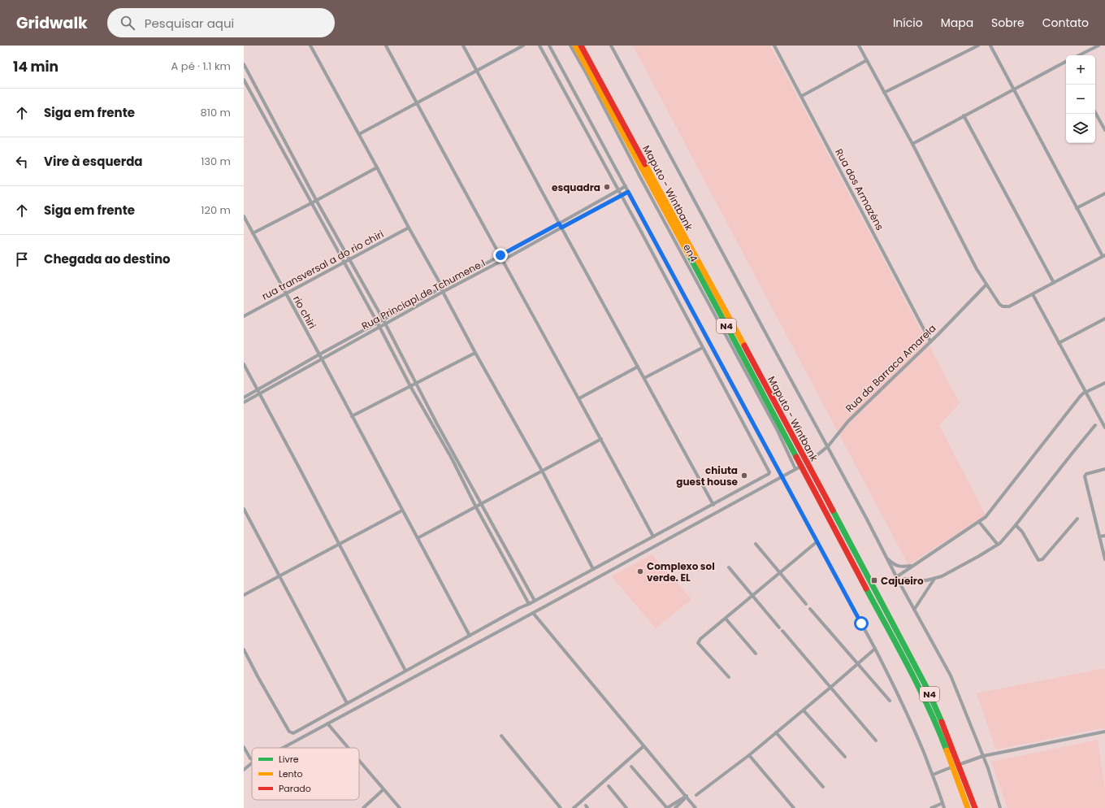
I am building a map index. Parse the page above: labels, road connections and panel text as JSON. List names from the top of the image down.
{
  "streets": {
    "highway": ["Maputo - Wintbank", "N4"],
    "street": [
      "Rua dos Armazéns",
      "en4",
      "rua transversal a do rio chiri",
      "Rua Princiapl de Tchumene I",
      "rio chiri",
      "Rua da Barraca Amarela"
    ]
  },
  "crossings": [
    ["Maputo - Wintbank", "Rua da Barraca Amarela"],
    ["Rua dos Armazéns", "Rua da Barraca Amarela"],
    ["en4", "Rua da Barraca Amarela"],
    ["rua transversal a do rio chiri", "rio chiri"],
    ["Rua Princiapl de Tchumene I", "rio chiri"]
  ],
  "places": {
    "other": ["esquadra", "chiuta guest house", "Complexo sol verde. EL"],
    "transit": ["Cajueiro"]
  },
  "legend": ["Livre", "Lento", "Parado"],
  "page": {
    "header": "Gridwalk",
    "search": "Pesquisar aqui",
    "nav": [
      "Início",
      "Mapa",
      "Sobre",
      "Contato"
    ],
    "heading": ["14 min", "A pé · 1.1 km"],
    "map_buttons": ["+", "−"],
    "list": [
      ["Siga em frente", "810 m"],
      ["Vire à esquerda", "130 m"],
      ["Siga em frente", "120 m"],
      "Chegada ao destino"
    ]
  }
}
